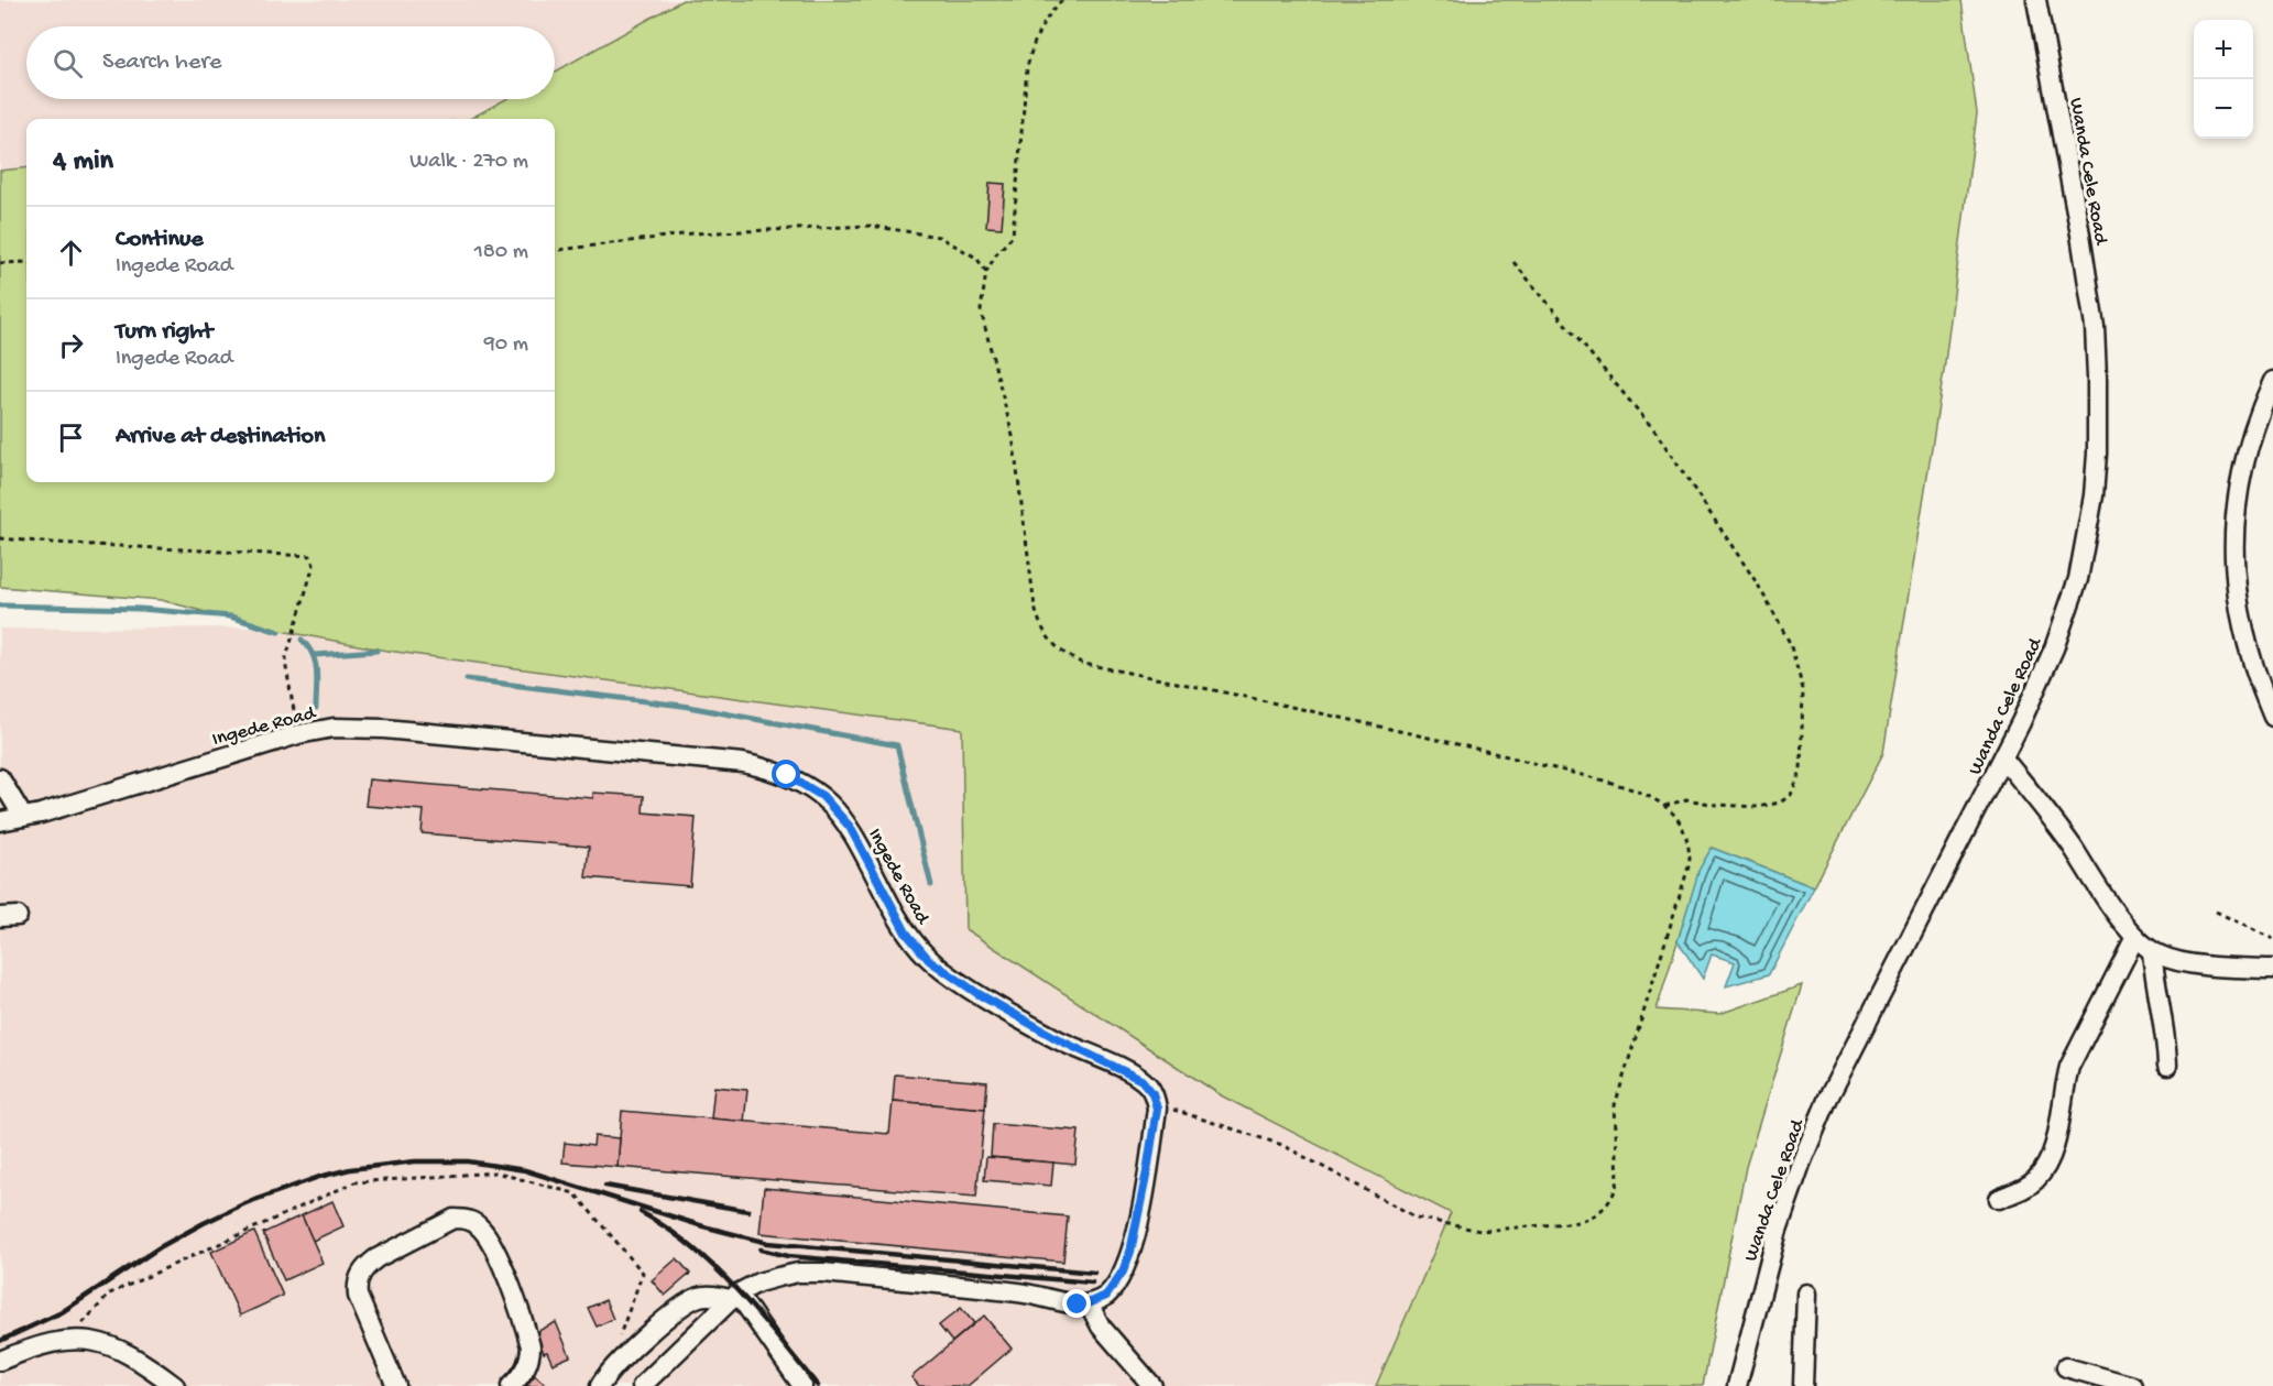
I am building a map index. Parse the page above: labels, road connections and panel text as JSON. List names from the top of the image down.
{
  "streets": {
    "street": ["Wanda Cele Road", "Ingede Road"]
  },
  "page": {
    "map_buttons": ["+", "−"],
    "search": "Search here",
    "heading": ["4 min", "Walk · 270 m"],
    "list": [
      ["Continue", "Ingede Road", "180 m"],
      ["Turn right", "Ingede Road", "90 m"],
      "Arrive at destination"
    ]
  }
}
